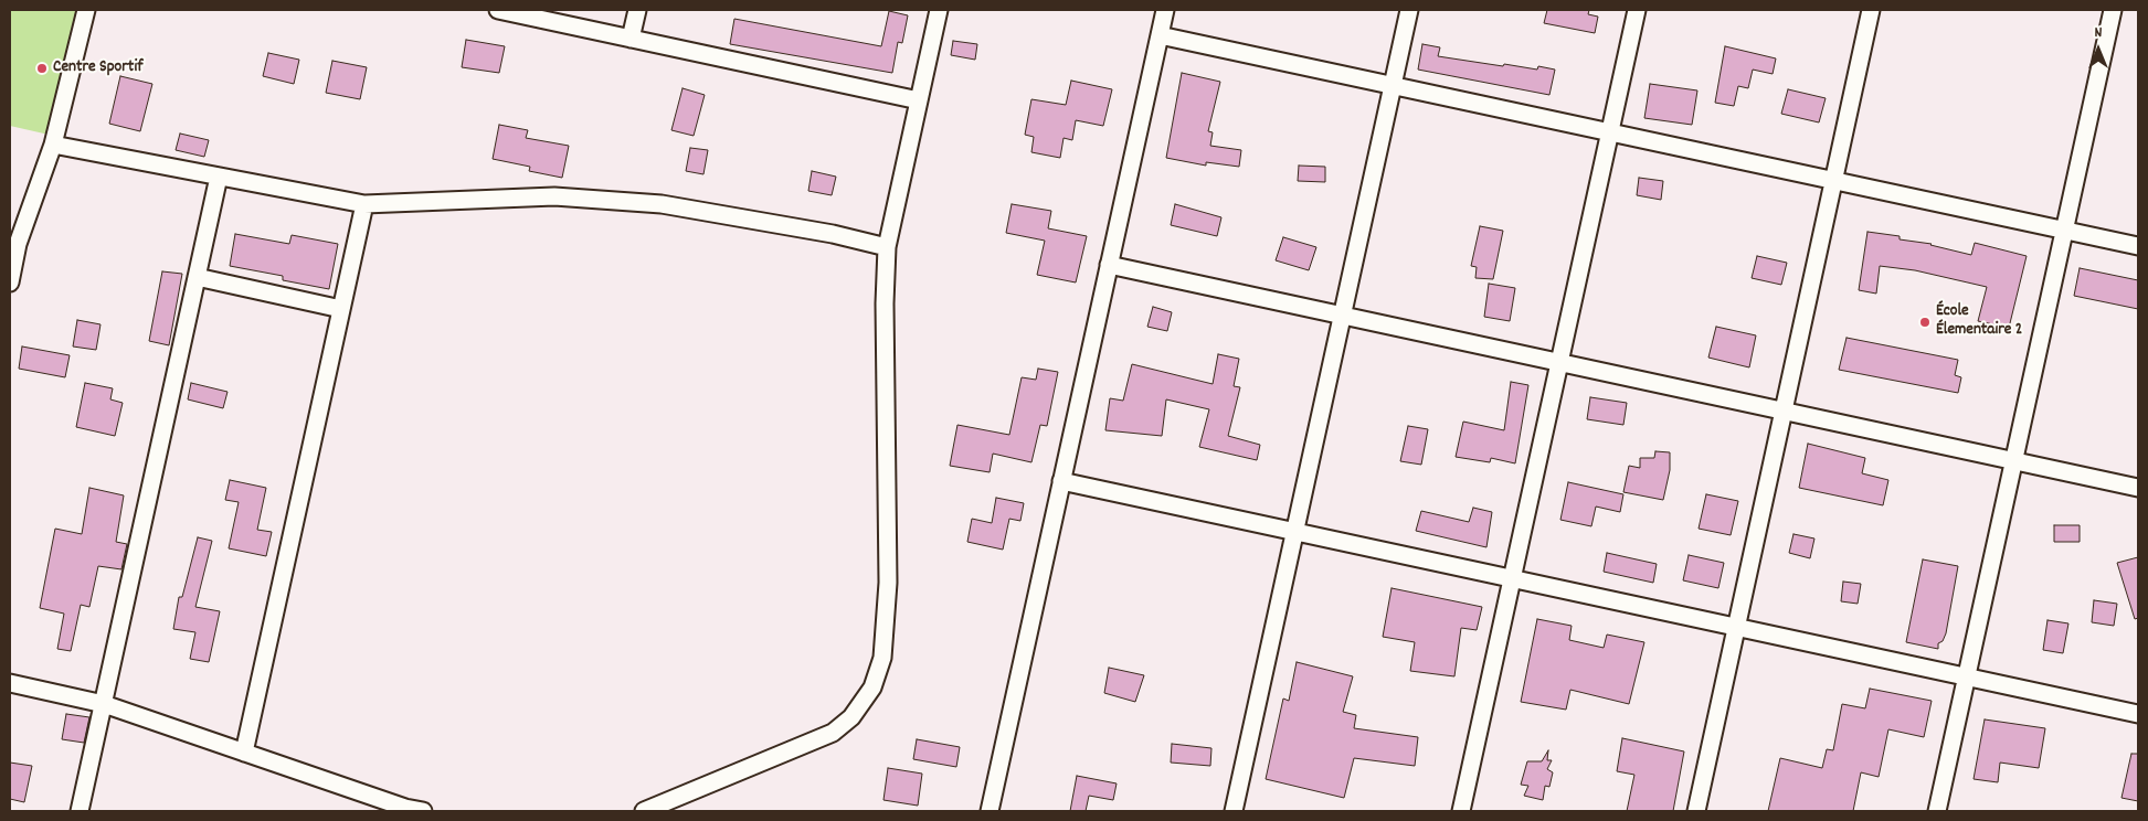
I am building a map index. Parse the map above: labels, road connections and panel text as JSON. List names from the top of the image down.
{
  "places": ["Centre Sportif", "École Élementaire 2"],
  "north": "top"
}
